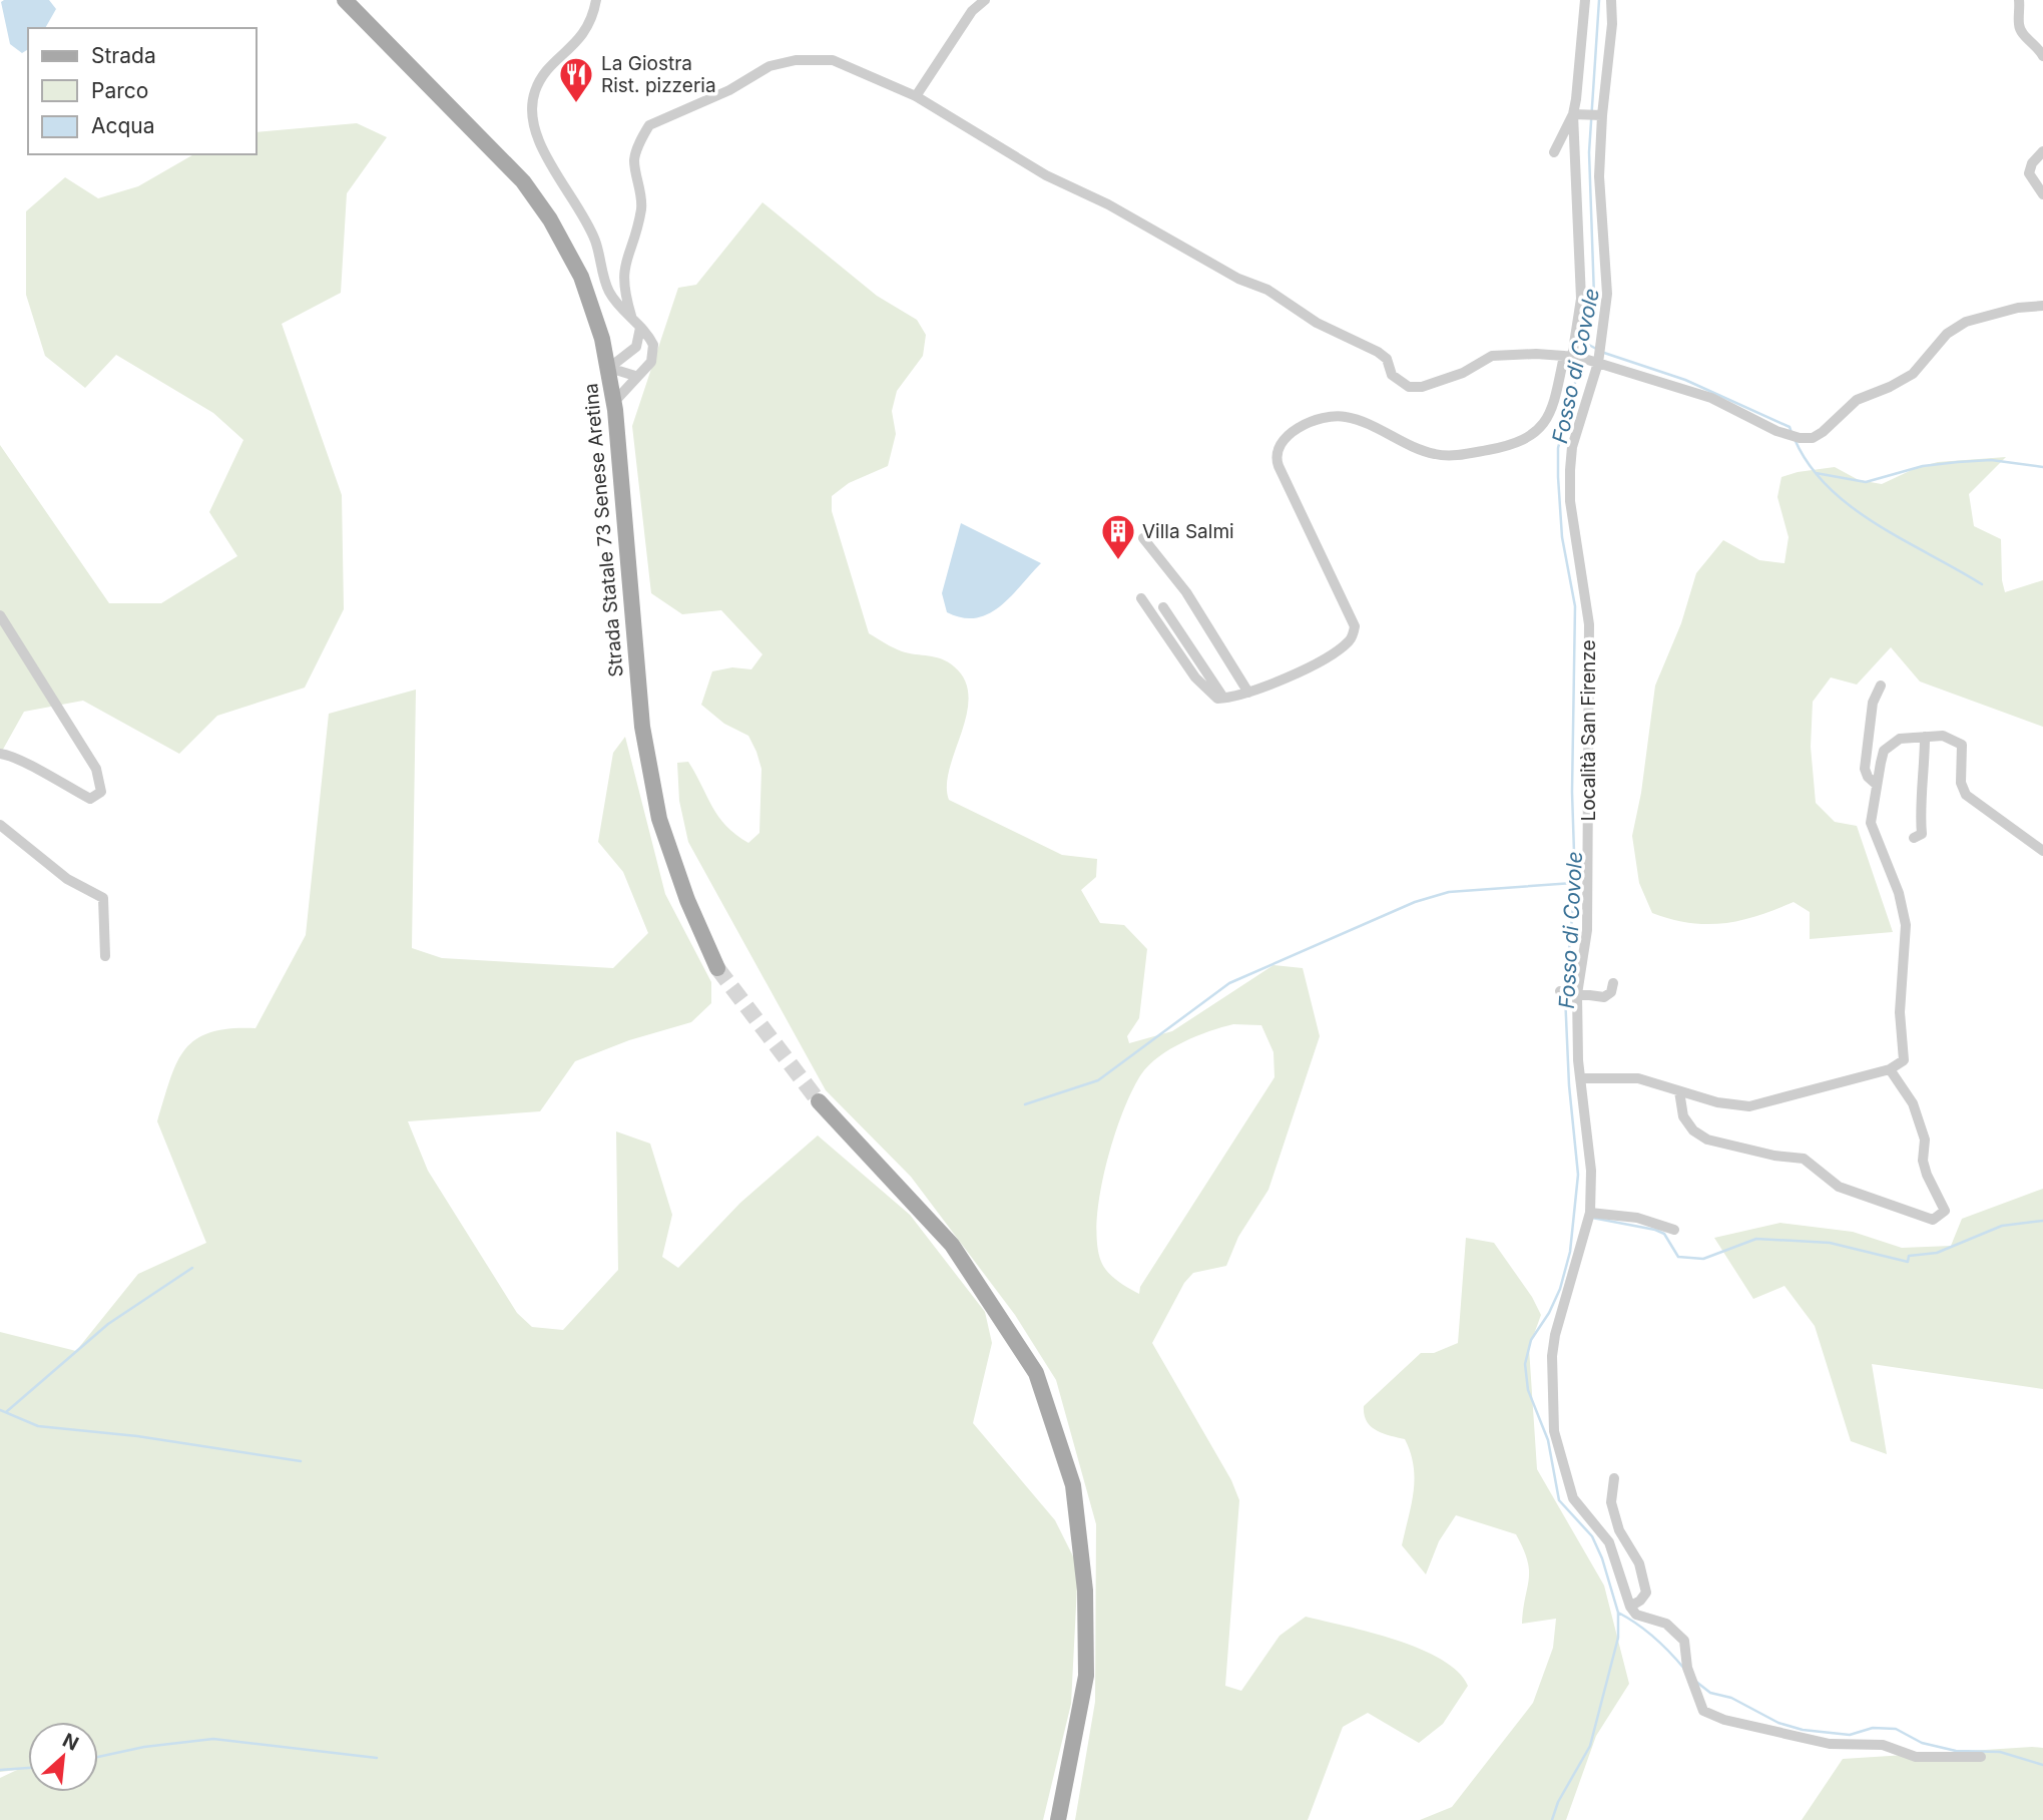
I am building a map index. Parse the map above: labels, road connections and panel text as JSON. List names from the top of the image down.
{
  "streets": {
    "main road": ["Strada Statale 73 Senese Aretina"],
    "street": ["Località San Firenze"]
  },
  "water": ["Fosso di Covole"],
  "places": {
    "restaurant": ["La Giostra Rist. pizzeria"],
    "building": ["Villa Salmi"]
  },
  "legend": ["Strada", "Parco", "Acqua"],
  "north": "top right"
}
